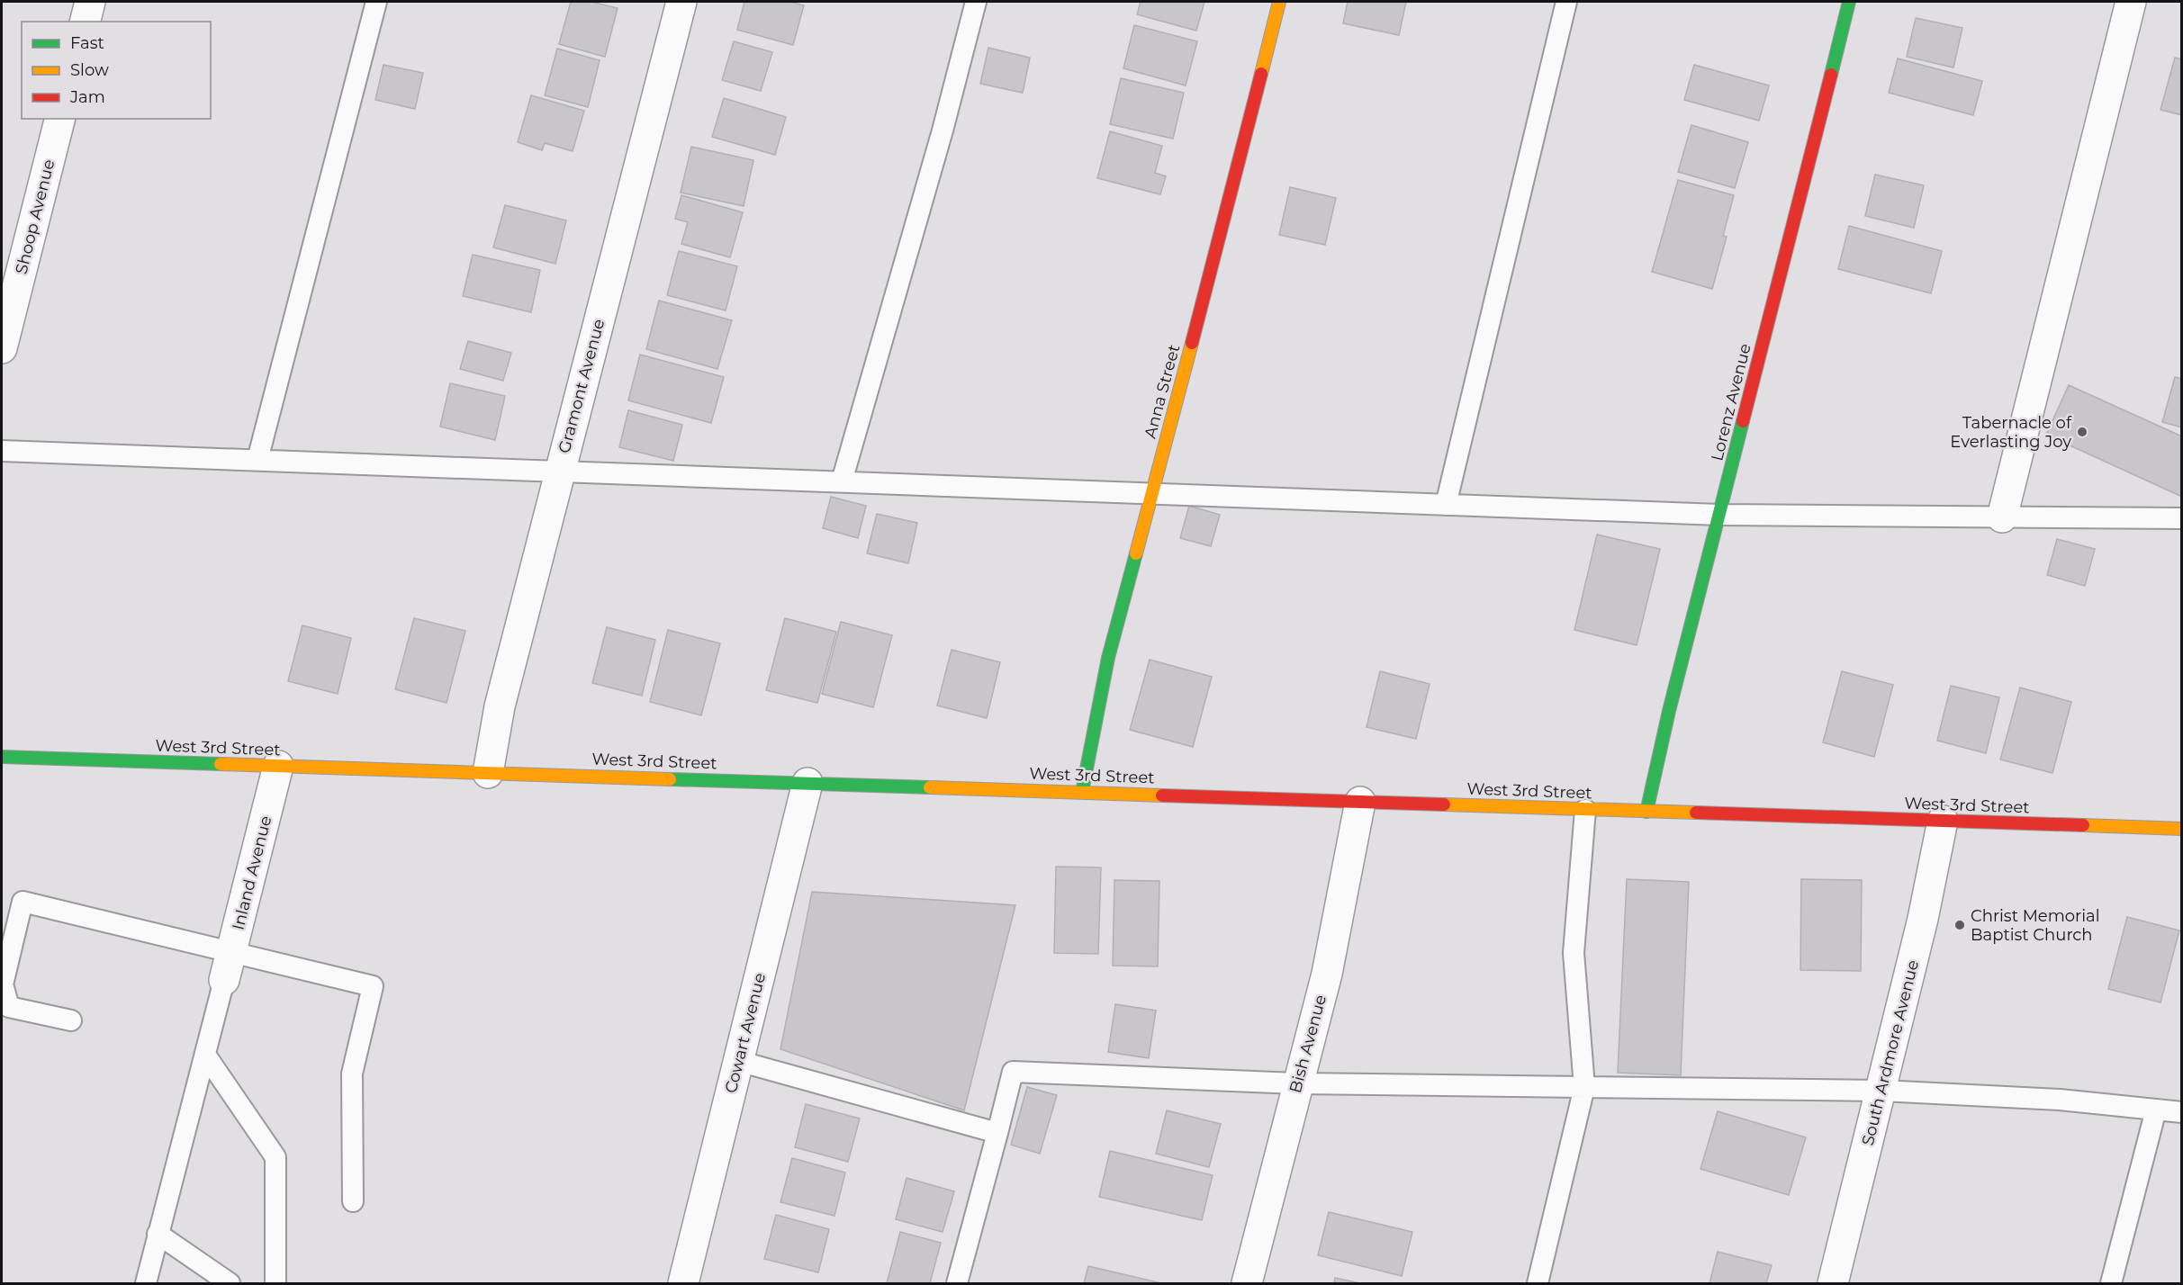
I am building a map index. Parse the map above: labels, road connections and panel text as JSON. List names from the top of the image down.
{
  "streets": {
    "main road": ["Anna Street", "Lorenz Avenue", "West 3rd Street"],
    "street": [
      "Shoop Avenue",
      "Gramont Avenue",
      "Inland Avenue",
      "Cowart Avenue",
      "Bish Avenue",
      "South Ardmore Avenue"
    ]
  },
  "crossings": [
    ["Gramont Avenue", "West 3rd Street"],
    ["Anna Street", "West 3rd Street"],
    ["Lorenz Avenue", "West 3rd Street"],
    ["West 3rd Street", "Inland Avenue"],
    ["West 3rd Street", "Cowart Avenue"],
    ["West 3rd Street", "Bish Avenue"],
    ["West 3rd Street", "South Ardmore Avenue"]
  ],
  "places": ["Tabernacle of Everlasting Joy", "Christ Memorial Baptist Church"],
  "legend": ["Fast", "Slow", "Jam"]
}
